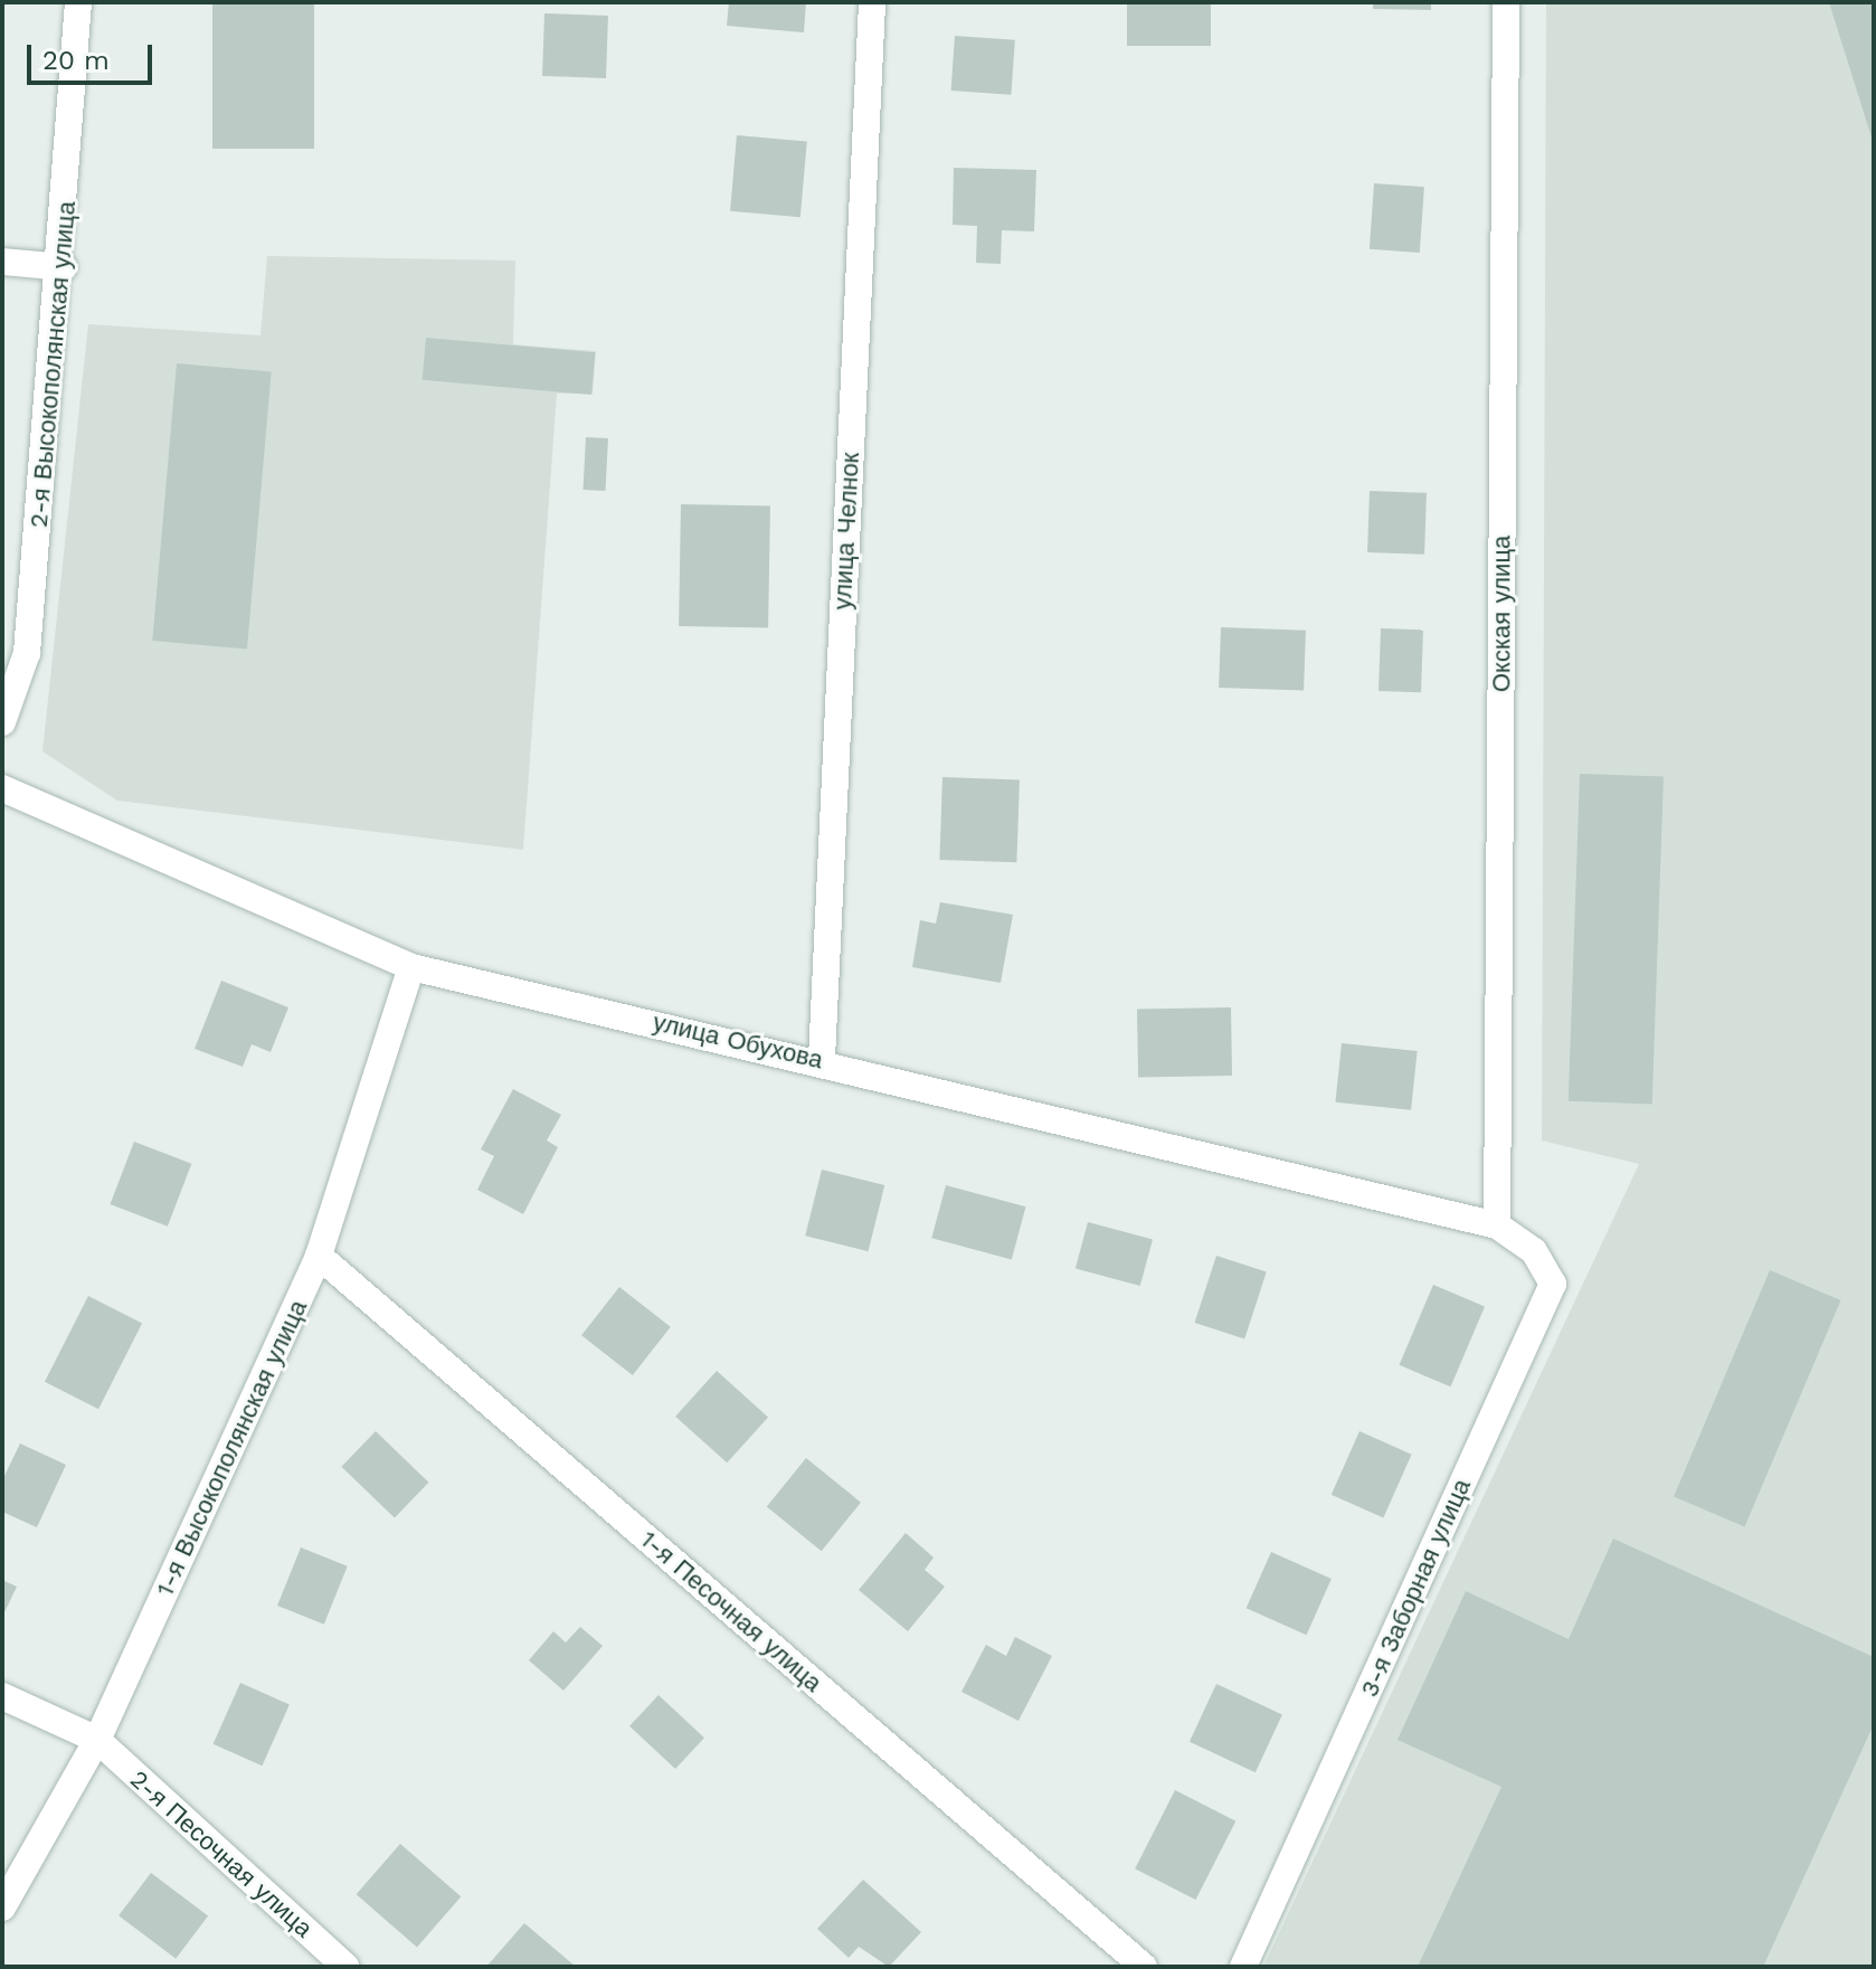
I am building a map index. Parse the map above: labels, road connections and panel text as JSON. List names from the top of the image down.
{
  "streets": {
    "street": [
      "2-я Высокополянская улица",
      "улица Челнок",
      "Окская улица",
      "улица Обухова",
      "1-я Высокополянская улица",
      "3-я Заборная улица",
      "1-я Песочная улица",
      "2-я Песочная улица"
    ]
  },
  "crossings": [
    ["улица Челнок", "улица Обухова"],
    ["Окская улица", "улица Обухова"],
    ["Окская улица", "3-я Заборная улица"],
    ["улица Обухова", "1-я Высокополянская улица"],
    ["улица Обухова", "3-я Заборная улица"],
    ["1-я Высокополянская улица", "1-я Песочная улица"],
    ["1-я Высокополянская улица", "2-я Песочная улица"]
  ],
  "scale_bar": "20 m"
}
